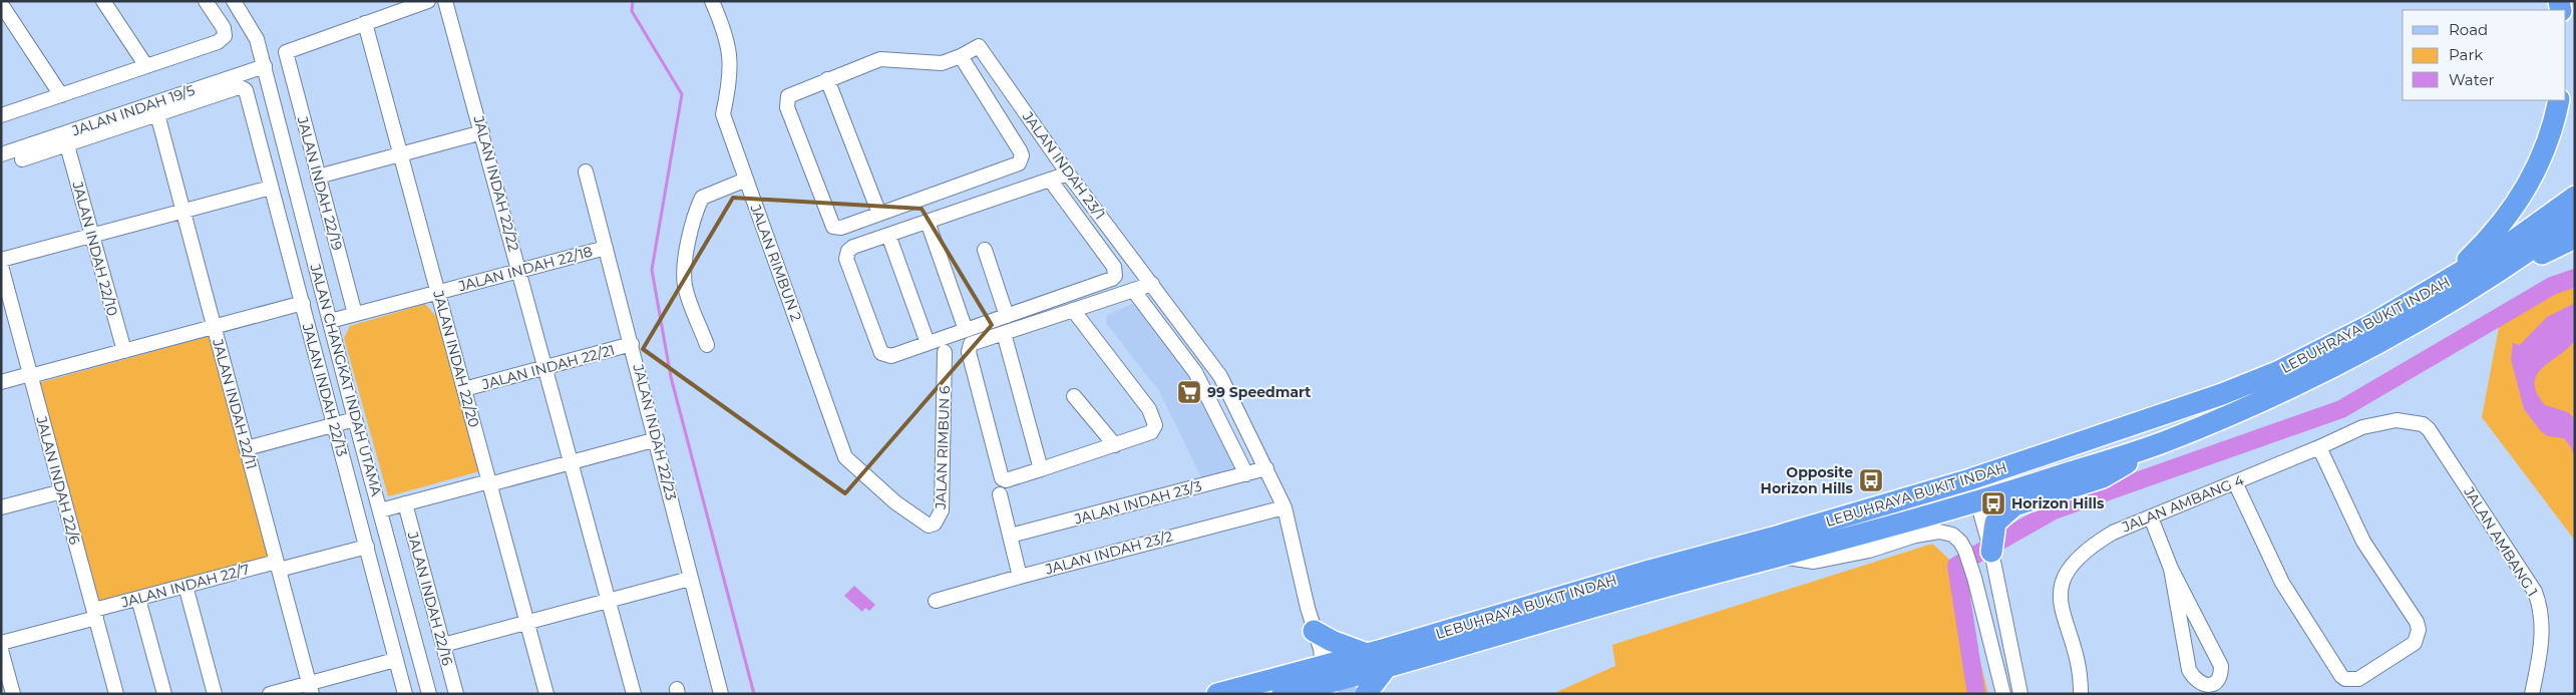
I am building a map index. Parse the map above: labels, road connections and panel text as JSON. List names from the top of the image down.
{
  "streets": {
    "highway": ["LEBUHRAYA BUKIT INDAH"],
    "street": [
      "JALAN INDAH 19/5",
      "JALAN INDAH 23/1",
      "JALAN INDAH 22/19",
      "JALAN INDAH 22/22",
      "JALAN INDAH 22/10",
      "JALAN RIMBUN 2",
      "JALAN INDAH 22/18",
      "JALAN INDAH 22/20",
      "JALAN INDAH 22/21",
      "JALAN CHANGKAT INDAH UTAMA",
      "JALAN INDAH 22/13",
      "JALAN INDAH 22/11",
      "JALAN INDAH 22/23",
      "JALAN RIMBUN 6",
      "JALAN INDAH 22/6",
      "JALAN INDAH 23/3",
      "JALAN AMBANG 4",
      "JALAN AMBANG 1",
      "JALAN INDAH 23/2",
      "JALAN INDAH 22/7",
      "JALAN INDAH 22/16"
    ]
  },
  "crossings": [
    ["JALAN INDAH 19/5", "JALAN CHANGKAT INDAH UTAMA"],
    ["JALAN INDAH 23/1", "LEBUHRAYA BUKIT INDAH"],
    ["JALAN INDAH 23/1", "JALAN INDAH 23/3"],
    ["JALAN INDAH 23/1", "JALAN INDAH 23/2"],
    ["JALAN INDAH 22/19", "JALAN INDAH 22/18"],
    ["JALAN INDAH 22/19", "JALAN INDAH 22/20"],
    ["JALAN INDAH 22/22", "JALAN INDAH 22/18"],
    ["JALAN INDAH 22/22", "JALAN INDAH 22/21"],
    ["JALAN RIMBUN 2", "JALAN RIMBUN 6"],
    ["JALAN INDAH 22/18", "JALAN INDAH 22/20"],
    ["JALAN INDAH 22/18", "JALAN CHANGKAT INDAH UTAMA"],
    ["JALAN INDAH 22/18", "JALAN INDAH 22/23"],
    ["JALAN INDAH 22/20", "JALAN INDAH 22/21"],
    ["JALAN INDAH 22/21", "JALAN INDAH 22/23"],
    ["JALAN INDAH 22/13", "JALAN INDAH 22/11"],
    ["JALAN INDAH 22/13", "JALAN INDAH 22/7"],
    ["JALAN INDAH 22/11", "JALAN INDAH 22/7"],
    ["JALAN INDAH 22/6", "JALAN INDAH 22/7"],
    ["JALAN AMBANG 4", "JALAN AMBANG 1"]
  ],
  "places": {
    "supermarket": ["99 Speedmart"],
    "bus stop": ["Opposite Horizon Hills", "Horizon Hills"]
  },
  "legend": ["Road", "Park", "Water"]
}
